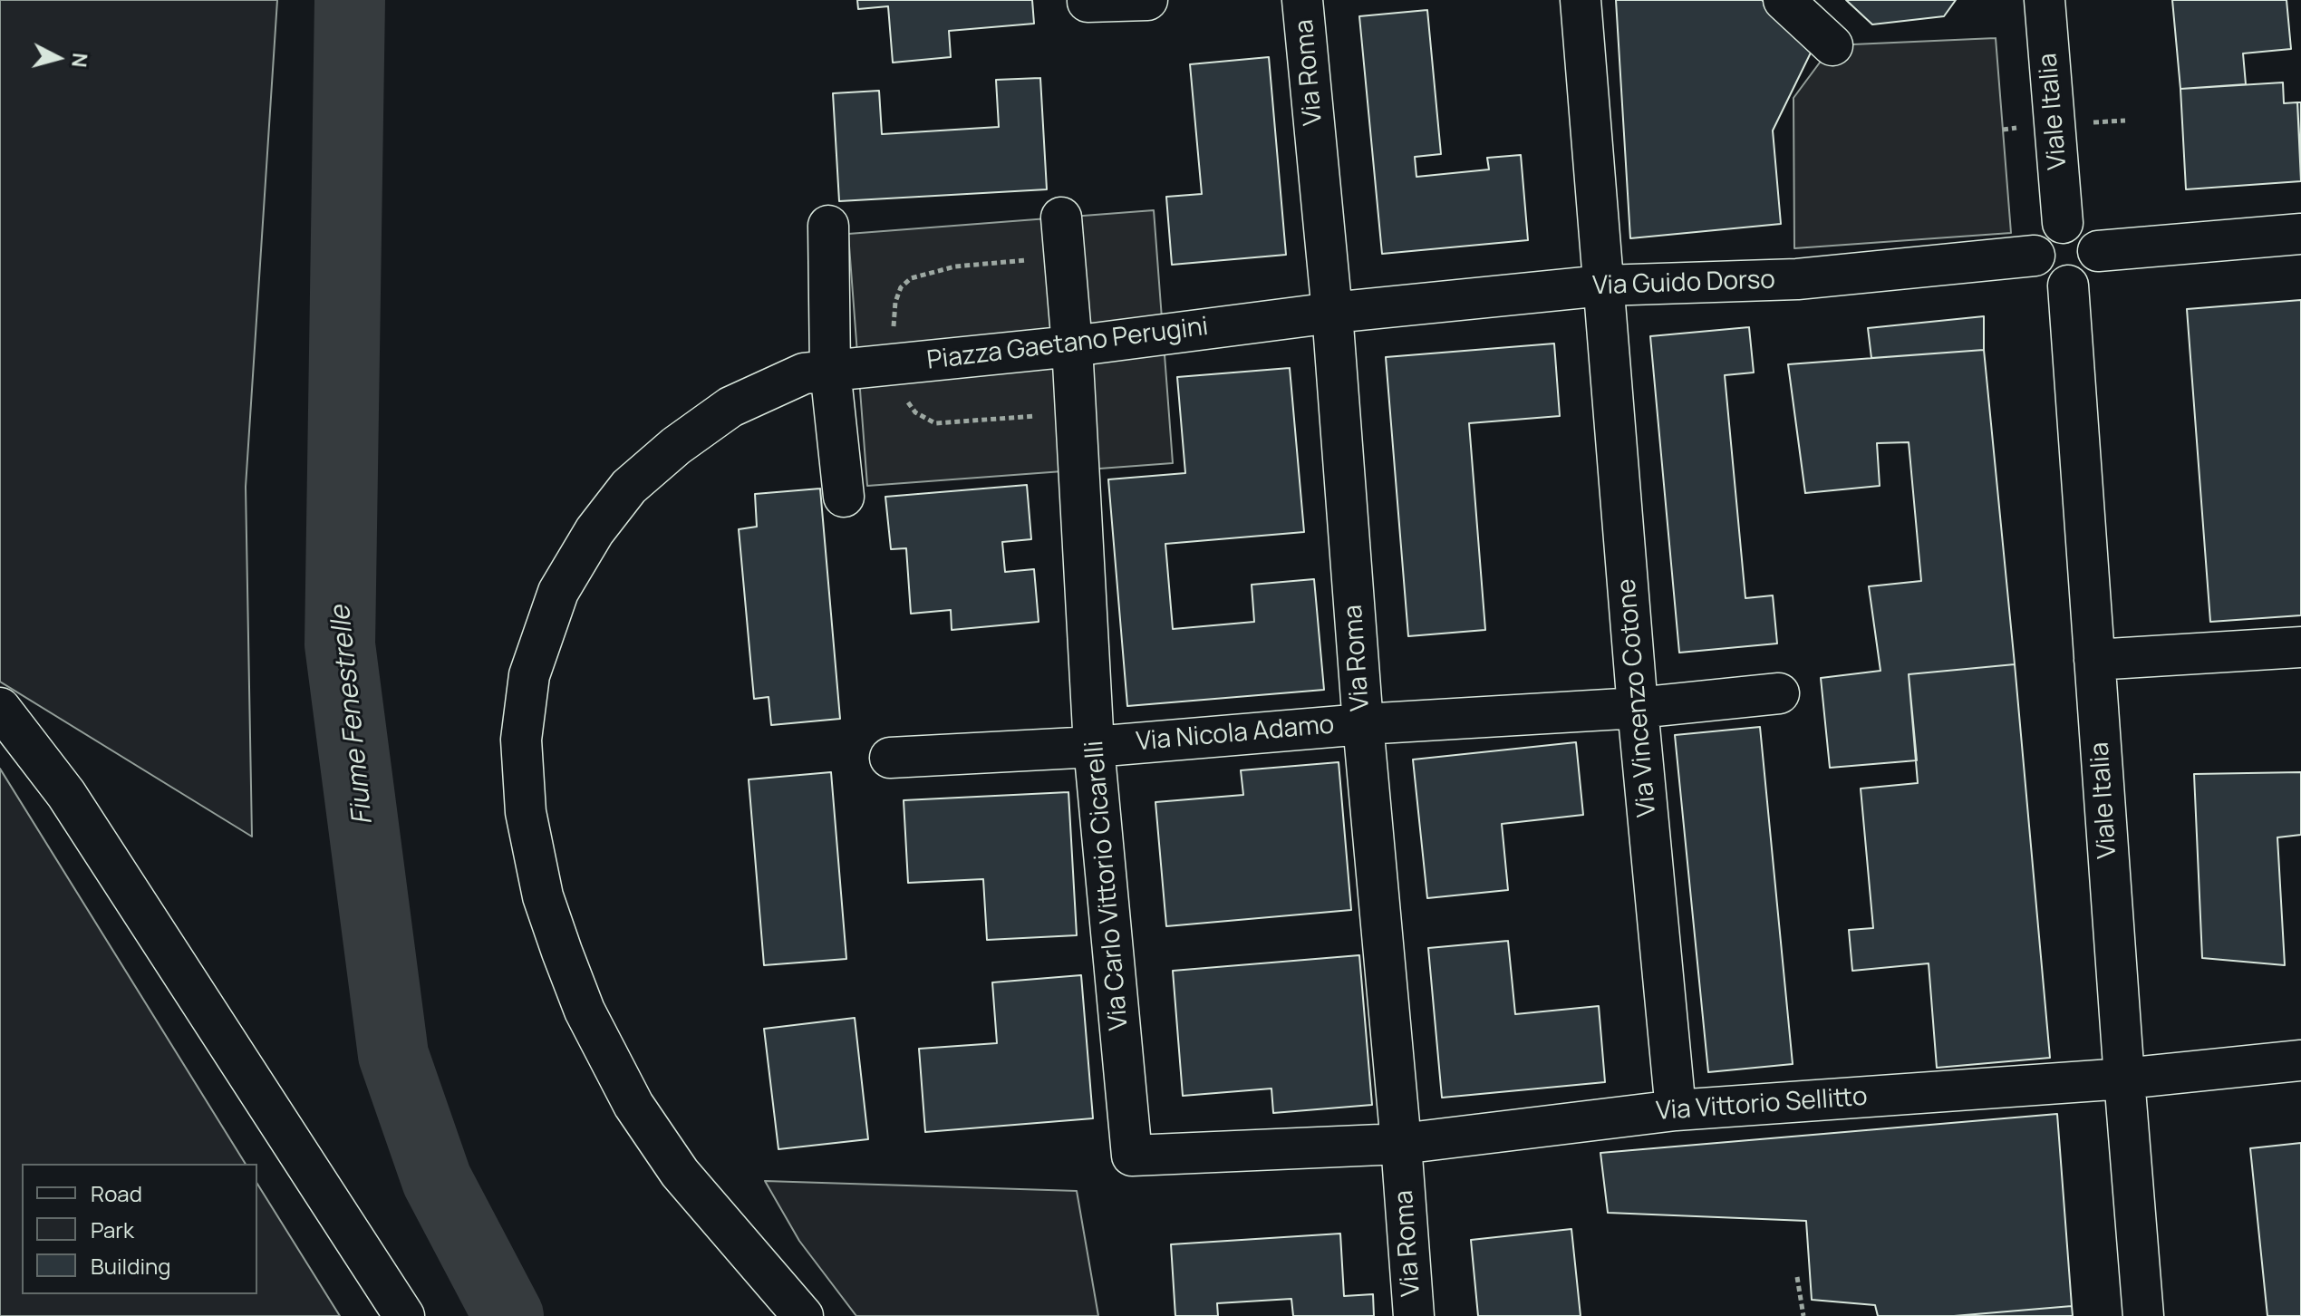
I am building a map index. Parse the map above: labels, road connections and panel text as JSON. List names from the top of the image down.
{
  "streets": {
    "street": [
      "Via Roma",
      "Viale Italia",
      "Via Guido Dorso",
      "Piazza Gaetano Perugini",
      "Via Vincenzo Cotone",
      "Via Nicola Adamo",
      "Via Carlo Vittorio Cicarelli",
      "Via Vittorio Sellitto"
    ]
  },
  "crossings": [
    ["Via Roma", "Via Guido Dorso"],
    ["Via Roma", "Piazza Gaetano Perugini"],
    ["Via Roma", "Via Nicola Adamo"],
    ["Via Roma", "Via Carlo Vittorio Cicarelli"],
    ["Via Roma", "Via Vittorio Sellitto"],
    ["Viale Italia", "Via Guido Dorso"],
    ["Viale Italia", "Via Vittorio Sellitto"],
    ["Via Guido Dorso", "Piazza Gaetano Perugini"],
    ["Via Guido Dorso", "Via Vincenzo Cotone"],
    ["Piazza Gaetano Perugini", "Via Carlo Vittorio Cicarelli"],
    ["Via Vincenzo Cotone", "Via Nicola Adamo"],
    ["Via Vincenzo Cotone", "Via Vittorio Sellitto"],
    ["Via Nicola Adamo", "Via Carlo Vittorio Cicarelli"],
    ["Via Carlo Vittorio Cicarelli", "Via Vittorio Sellitto"]
  ],
  "water": ["Fiume Fenestrelle"],
  "legend": ["Road", "Park", "Building"],
  "north": "right"
}
